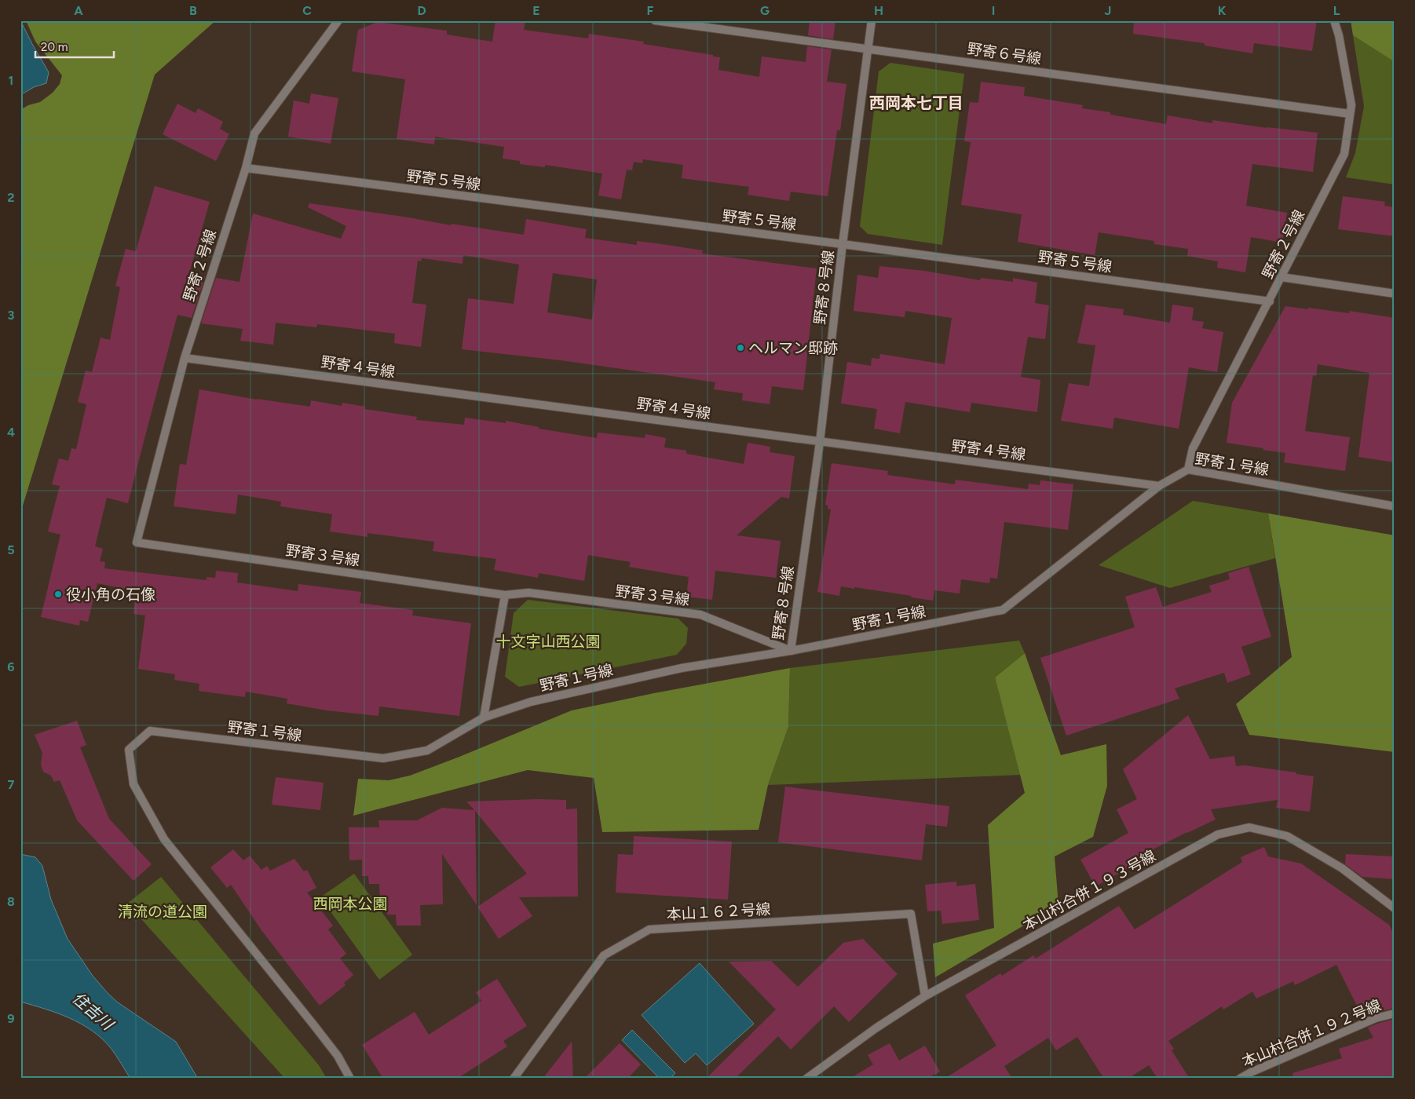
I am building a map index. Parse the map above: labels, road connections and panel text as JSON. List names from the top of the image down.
{
  "streets": {
    "street": [
      "野寄６号線",
      "野寄５号線",
      "野寄２号線",
      "野寄８号線",
      "野寄４号線",
      "野寄１号線",
      "野寄３号線",
      "本山村合併１９３号線",
      "本山１６２号線",
      "本山村合併１９２号線"
    ]
  },
  "crossings": [
    ["野寄６号線", "野寄２号線"],
    ["野寄６号線", "野寄８号線"],
    ["野寄５号線", "野寄２号線"],
    ["野寄５号線", "野寄８号線"],
    ["野寄２号線", "野寄４号線"],
    ["野寄２号線", "野寄１号線"],
    ["野寄２号線", "野寄３号線"],
    ["野寄８号線", "野寄４号線"],
    ["野寄８号線", "野寄１号線"],
    ["野寄８号線", "野寄３号線"],
    ["野寄４号線", "野寄１号線"],
    ["野寄１号線", "野寄３号線"],
    ["本山村合併１９３号線", "本山１６２号線"]
  ],
  "districts": ["西岡本七丁目"],
  "water": ["住吉川"],
  "parks": ["十文字山西公園", "西岡本公園", "清流の道公園"],
  "places": ["ヘルマン邸跡", "役小角の石像"],
  "scale_bar": "20 m",
  "grid": {
    "columns": [
      "A",
      "B",
      "C",
      "D",
      "E",
      "F",
      "G",
      "H",
      "I",
      "J",
      "K",
      "L"
    ],
    "rows": [
      "1",
      "2",
      "3",
      "4",
      "5",
      "6",
      "7",
      "8",
      "9"
    ]
  }
}
